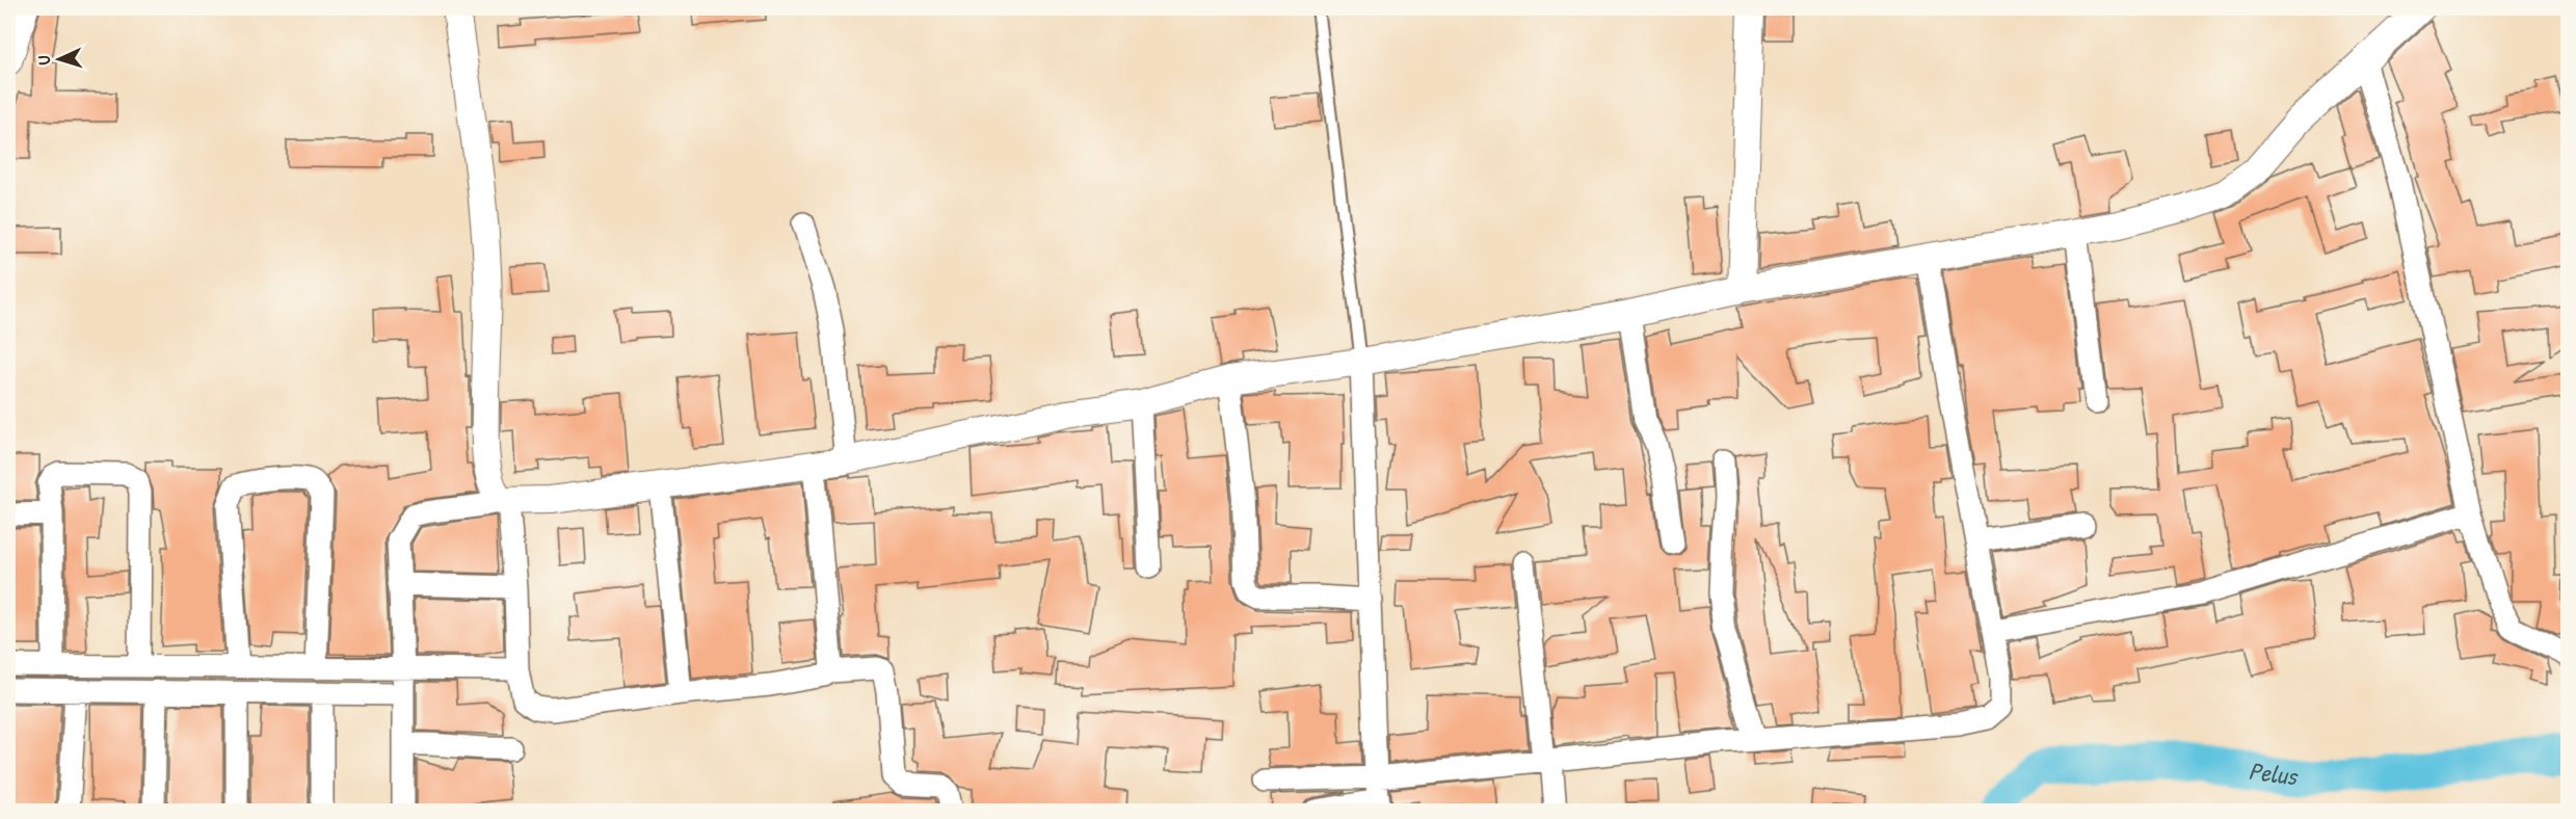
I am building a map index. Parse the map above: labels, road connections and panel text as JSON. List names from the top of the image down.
{
  "water": ["Pelus"],
  "north": "left"
}
